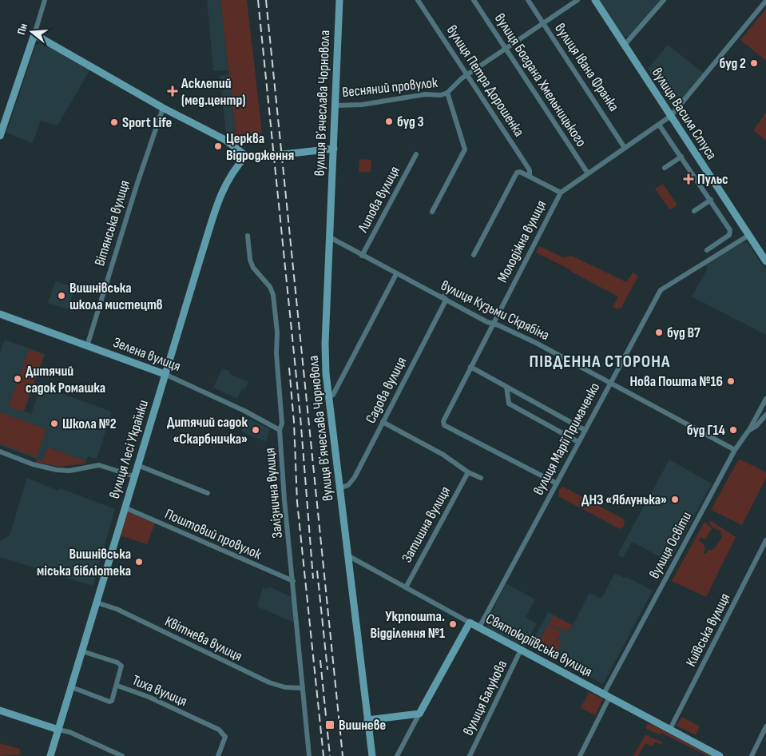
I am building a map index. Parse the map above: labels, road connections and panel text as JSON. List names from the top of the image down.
{
  "streets": {
    "street": [
      "вулиця Івана Франка",
      "вулиця Богдана Хмельницького",
      "вулиця Петра Дорошенка",
      "Весняний провулок",
      "вулиця Вʼячеслава Чорновола",
      "вулиця Василя Стуса",
      "Липова вулиця",
      "Вітянська вулиця",
      "Молодіжна вулиця",
      "вулиця Кузьми Скрябіна",
      "Зелена вулиця",
      "Садова вулиця",
      "вулиця Марії Примаченко",
      "вулиця Лесі Українки",
      "Залізнична вулиця",
      "Затишна вулиця",
      "Поштовий провулок",
      "вулиця Освіти",
      "Київська вулиця",
      "Квітнева вулиця",
      "Святоюріївська вулиця",
      "Тиха вулиця",
      "вулиця Балукова"
    ]
  },
  "crossings": [
    ["вулиця Івана Франка", "Молодіжна вулиця"],
    ["вулиця Богдана Хмельницького", "Молодіжна вулиця"],
    ["Весняний провулок", "вулиця Вʼячеслава Чорновола"],
    ["вулиця Вʼячеслава Чорновола", "вулиця Кузьми Скрябіна"],
    ["вулиця Вʼячеслава Чорновола", "Садова вулиця"],
    ["вулиця Вʼячеслава Чорновола", "Святоюріївська вулиця"],
    ["вулиця Василя Стуса", "Молодіжна вулиця"],
    ["вулиця Василя Стуса", "вулиця Марії Примаченко"],
    ["Липова вулиця", "вулиця Кузьми Скрябіна"],
    ["Вітянська вулиця", "Зелена вулиця"],
    ["Молодіжна вулиця", "вулиця Кузьми Скрябіна"],
    ["Молодіжна вулиця", "вулиця Марії Примаченко"],
    ["вулиця Кузьми Скрябіна", "Садова вулиця"],
    ["вулиця Кузьми Скрябіна", "вулиця Марії Примаченко"],
    ["вулиця Кузьми Скрябіна", "вулиця Освіти"],
    ["Зелена вулиця", "вулиця Лесі Українки"],
    ["Зелена вулиця", "Залізнична вулиця"],
    ["вулиця Марії Примаченко", "Святоюріївська вулиця"],
    ["вулиця Лесі Українки", "Поштовий провулок"],
    ["вулиця Лесі Українки", "Квітнева вулиця"],
    ["вулиця Лесі Українки", "Тиха вулиця"],
    ["Залізнична вулиця", "Поштовий провулок"],
    ["Залізнична вулиця", "Квітнева вулиця"],
    ["Затишна вулиця", "Святоюріївська вулиця"],
    ["вулиця Освіти", "Святоюріївська вулиця"],
    ["Київська вулиця", "Святоюріївська вулиця"],
    ["Святоюріївська вулиця", "вулиця Балукова"]
  ],
  "districts": ["ПІВДЕННА СТОРОНА"],
  "places": {
    "other": [
      "буд 2",
      "буд 3",
      "Sport Life",
      "Церква Відродження",
      "Вишнівська школа мистецтв",
      "буд В7",
      "Дитячий садок Ромашка",
      "Нова Пошта №16",
      "Школа №2",
      "Дитячий садок «Скарбничка»",
      "буд Г14",
      "ДНЗ «Яблунька»",
      "Вишнівська міська бібліотека",
      "Укрпошта. Відділення №1"
    ],
    "health": ["Асклепий (мед.центр)", "Пульс"],
    "transit": ["Вишневе"]
  },
  "north": "left"
}
